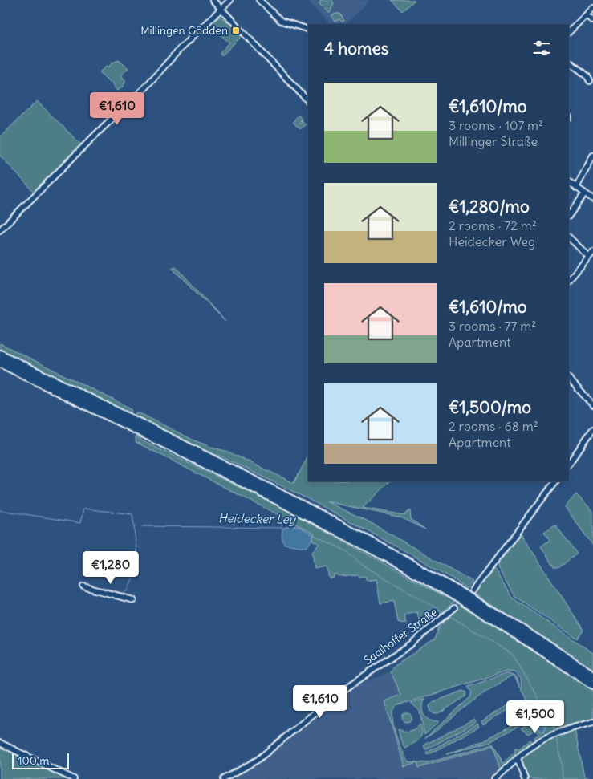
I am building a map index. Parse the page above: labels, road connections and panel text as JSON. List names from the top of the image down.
{
  "streets": {
    "street": ["Saalhoffer Straße"]
  },
  "water": ["Heidecker Ley"],
  "places": {
    "transit": ["Millingen Gödden"]
  },
  "scale_bar": "100 m",
  "page": {
    "heading": "4 homes",
    "list": [
      {
        "name": "€1,610/mo",
        "note": "3 rooms · 107 m² · Millinger Straße"
      },
      {
        "name": "€1,280/mo",
        "note": "2 rooms · 72 m² · Heidecker Weg"
      },
      {
        "name": "€1,610/mo",
        "note": "3 rooms · 77 m² · Apartment"
      },
      {
        "name": "€1,500/mo",
        "note": "2 rooms · 68 m² · Apartment"
      }
    ],
    "price": [
      "€1,610",
      "€1,280",
      "€1,610",
      "€1,500"
    ],
    "scale": "100 m"
  }
}
